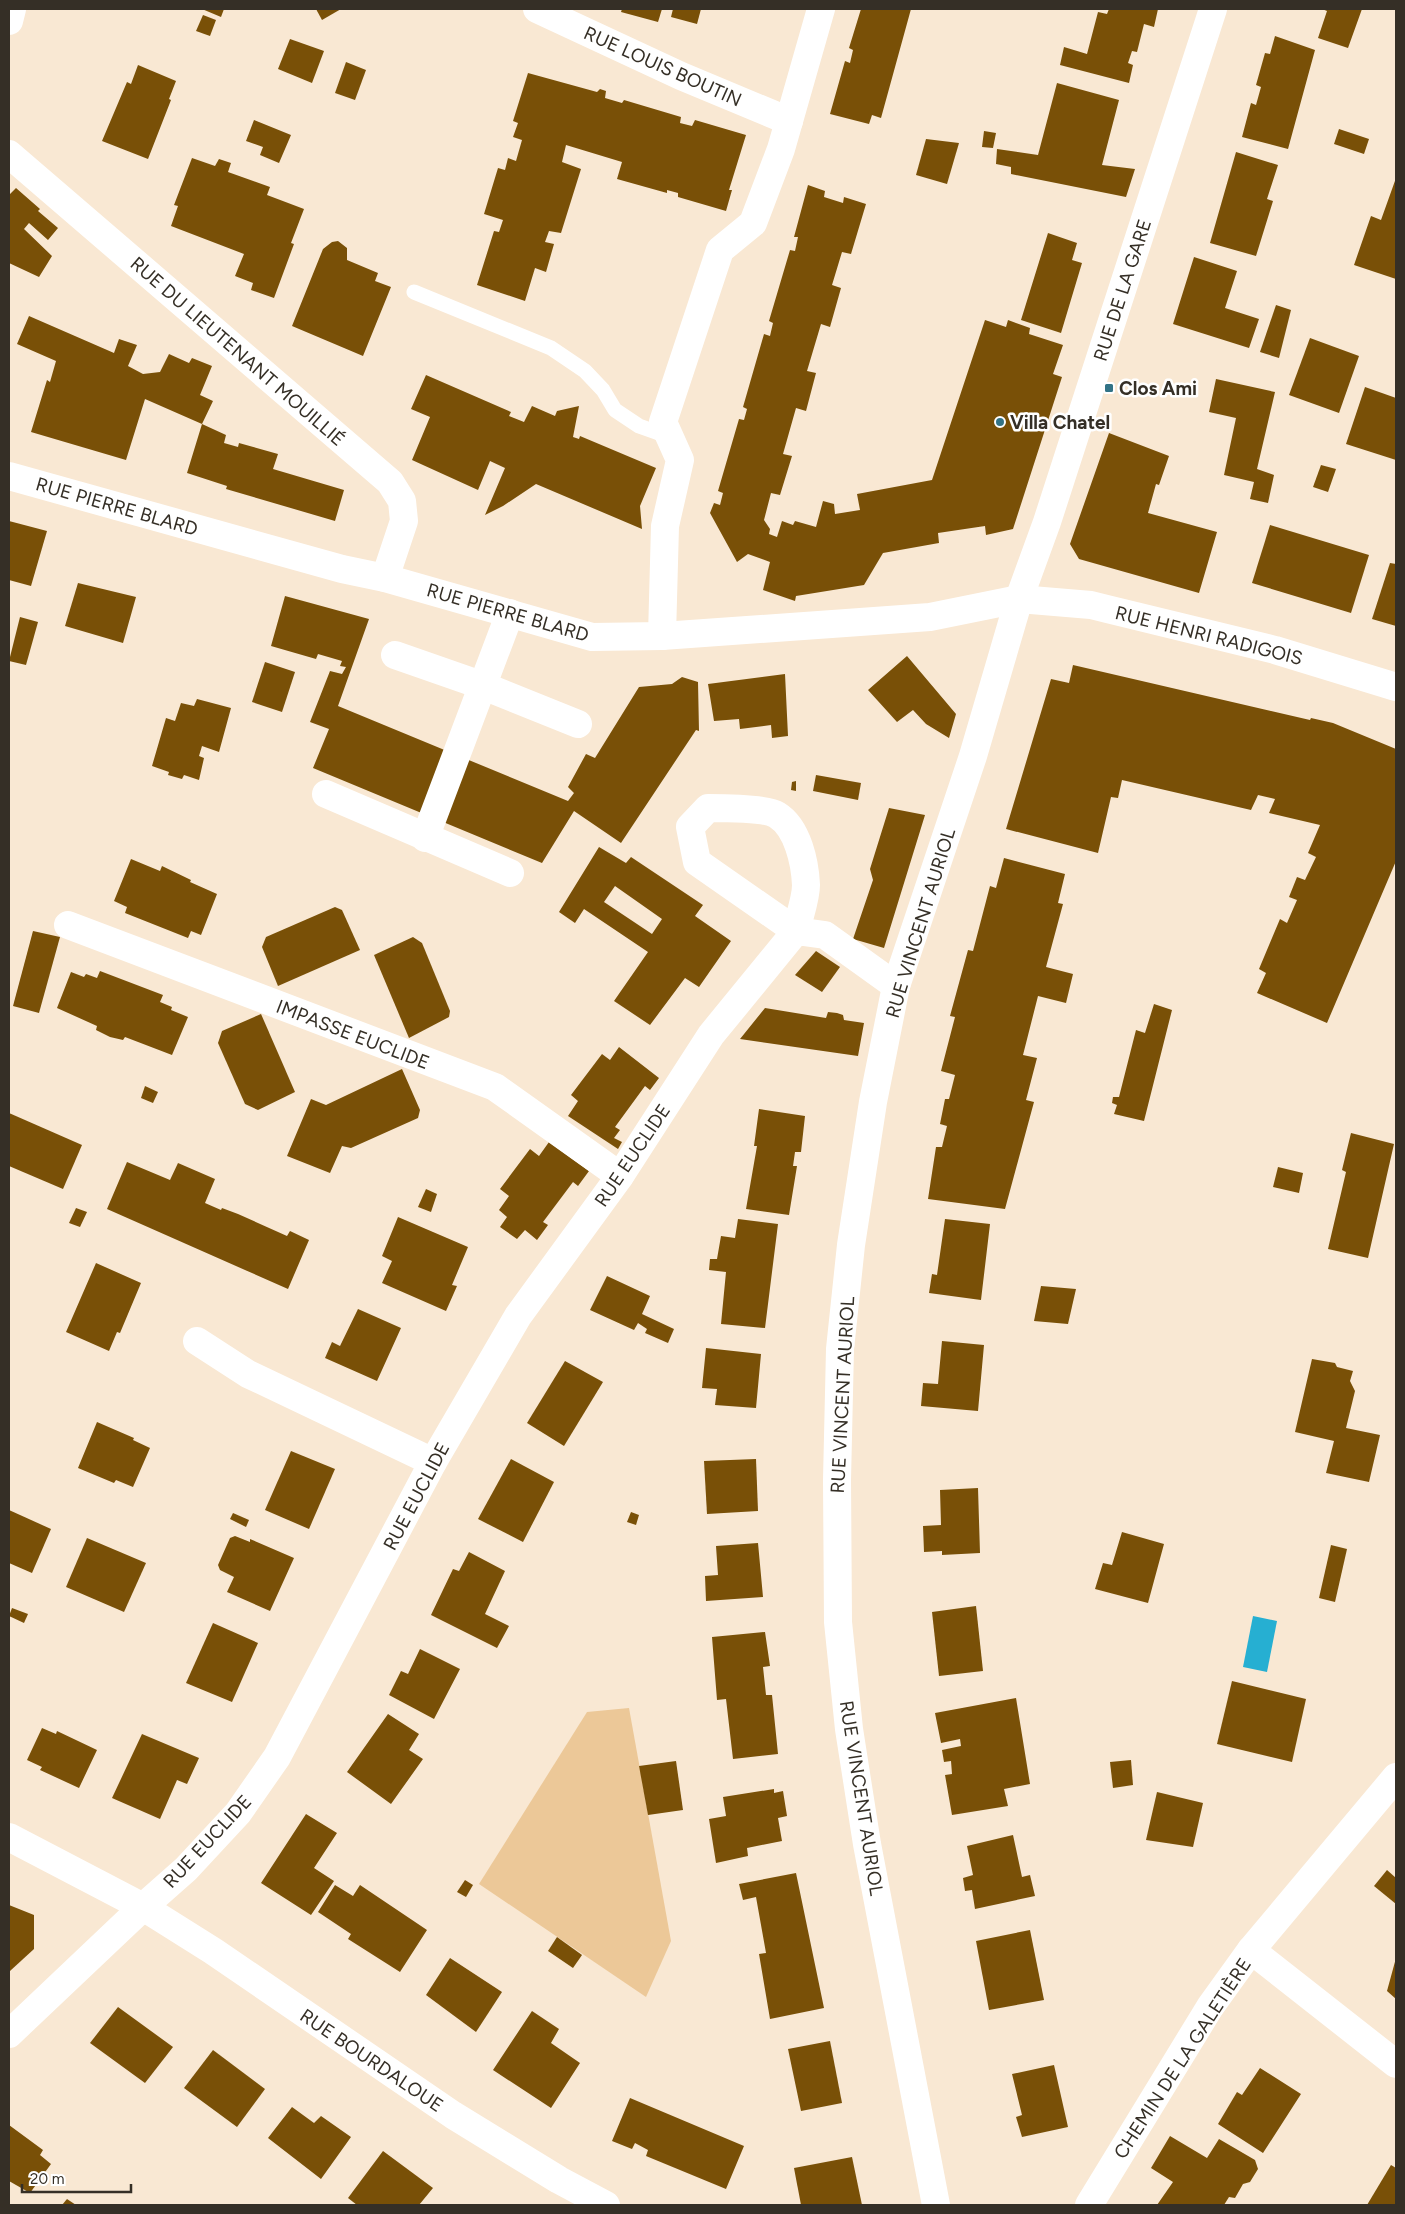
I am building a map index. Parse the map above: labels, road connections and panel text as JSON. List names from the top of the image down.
{
  "streets": {
    "street": [
      "RUE LOUIS BOUTIN",
      "RUE DE LA GARE",
      "RUE DU LIEUTENANT MOUILLIÉ",
      "RUE PIERRE BLARD",
      "RUE HENRI RADIGOIS",
      "RUE VINCENT AURIOL",
      "IMPASSE EUCLIDE",
      "RUE EUCLIDE",
      "CHEMIN DE LA GALETIÈRE",
      "RUE BOURDALOUE"
    ]
  },
  "crossings": [
    ["RUE DE LA GARE", "RUE PIERRE BLARD"],
    ["RUE DE LA GARE", "RUE HENRI RADIGOIS"],
    ["RUE DE LA GARE", "RUE VINCENT AURIOL"],
    ["RUE DU LIEUTENANT MOUILLIÉ", "RUE PIERRE BLARD"],
    ["RUE PIERRE BLARD", "RUE HENRI RADIGOIS"],
    ["RUE PIERRE BLARD", "RUE VINCENT AURIOL"],
    ["RUE HENRI RADIGOIS", "RUE VINCENT AURIOL"],
    ["RUE VINCENT AURIOL", "RUE EUCLIDE"],
    ["IMPASSE EUCLIDE", "RUE EUCLIDE"],
    ["RUE EUCLIDE", "RUE BOURDALOUE"]
  ],
  "places": {
    "transit": ["Clos Ami"],
    "other": ["Villa Chatel"]
  },
  "scale_bar": "20 m"
}
